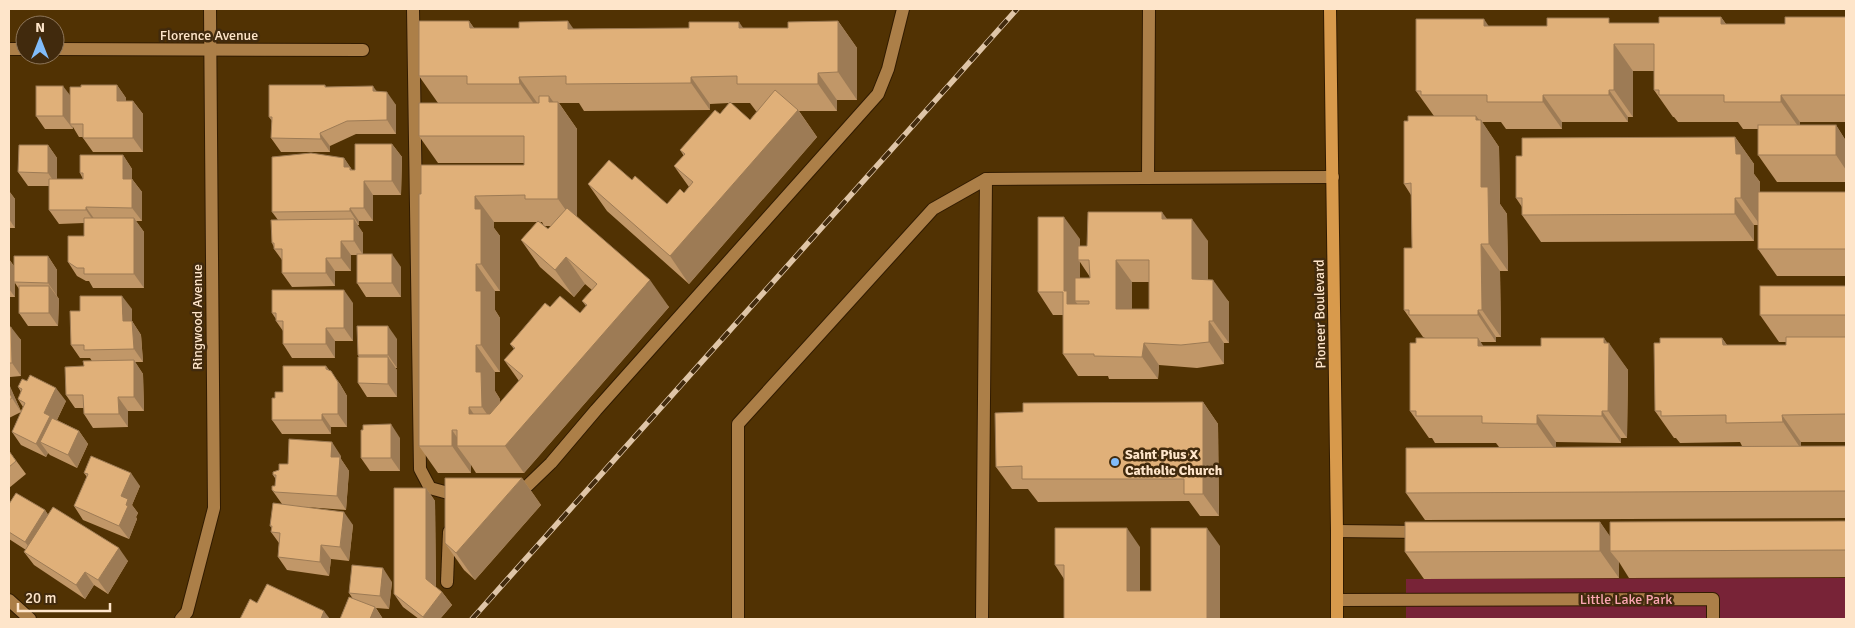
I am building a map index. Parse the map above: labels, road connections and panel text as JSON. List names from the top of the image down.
{
  "streets": {
    "main road": ["Pioneer Boulevard"],
    "street": ["Florence Avenue", "Ringwood Avenue"]
  },
  "crossings": [
    ["Florence Avenue", "Ringwood Avenue"]
  ],
  "parks": ["Little Lake Park"],
  "places": ["Saint Pius X Catholic Church"],
  "scale_bar": "20 m",
  "north": "top"
}
